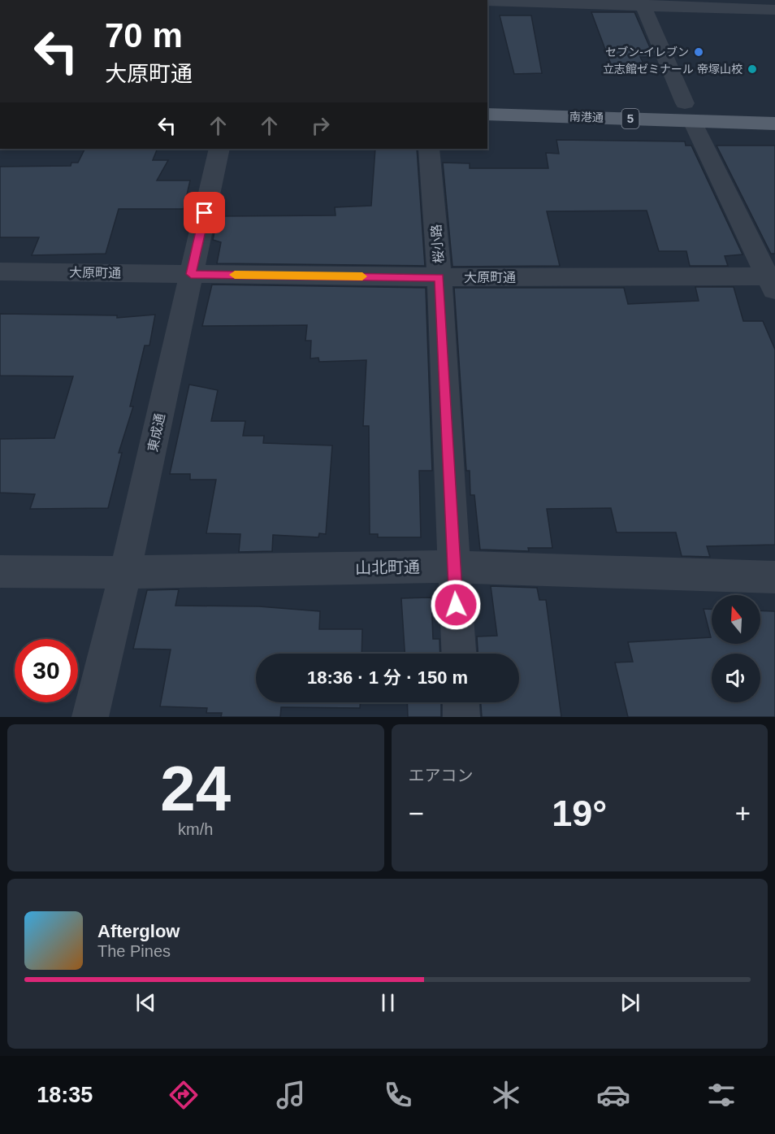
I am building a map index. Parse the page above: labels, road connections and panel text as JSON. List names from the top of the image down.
{
  "streets": {
    "main road": ["南港通", "5"],
    "street": [
      "桜小路",
      "大原町通",
      "東成通",
      "山北町通"
    ]
  },
  "crossings": [
    ["桜小路", "大原町通"],
    ["桜小路", "山北町通"],
    ["大原町通", "東成通"],
    ["東成通", "山北町通"]
  ],
  "places": ["セブン-イレブン", "立志館ゼミナール 帝塚山校"],
  "north": "top",
  "page": {
    "turn": ["70 m", "大原町通"],
    "limit": "30",
    "trip": "18:36 · 1 分 · 150 m",
    "tile": [
      ["24", "km/h"],
      "エアコン"
    ],
    "heat": ["−", "19°", "+"],
    "song": ["Afterglow", "The Pines"],
    "tabs": "18:35"
  }
}
